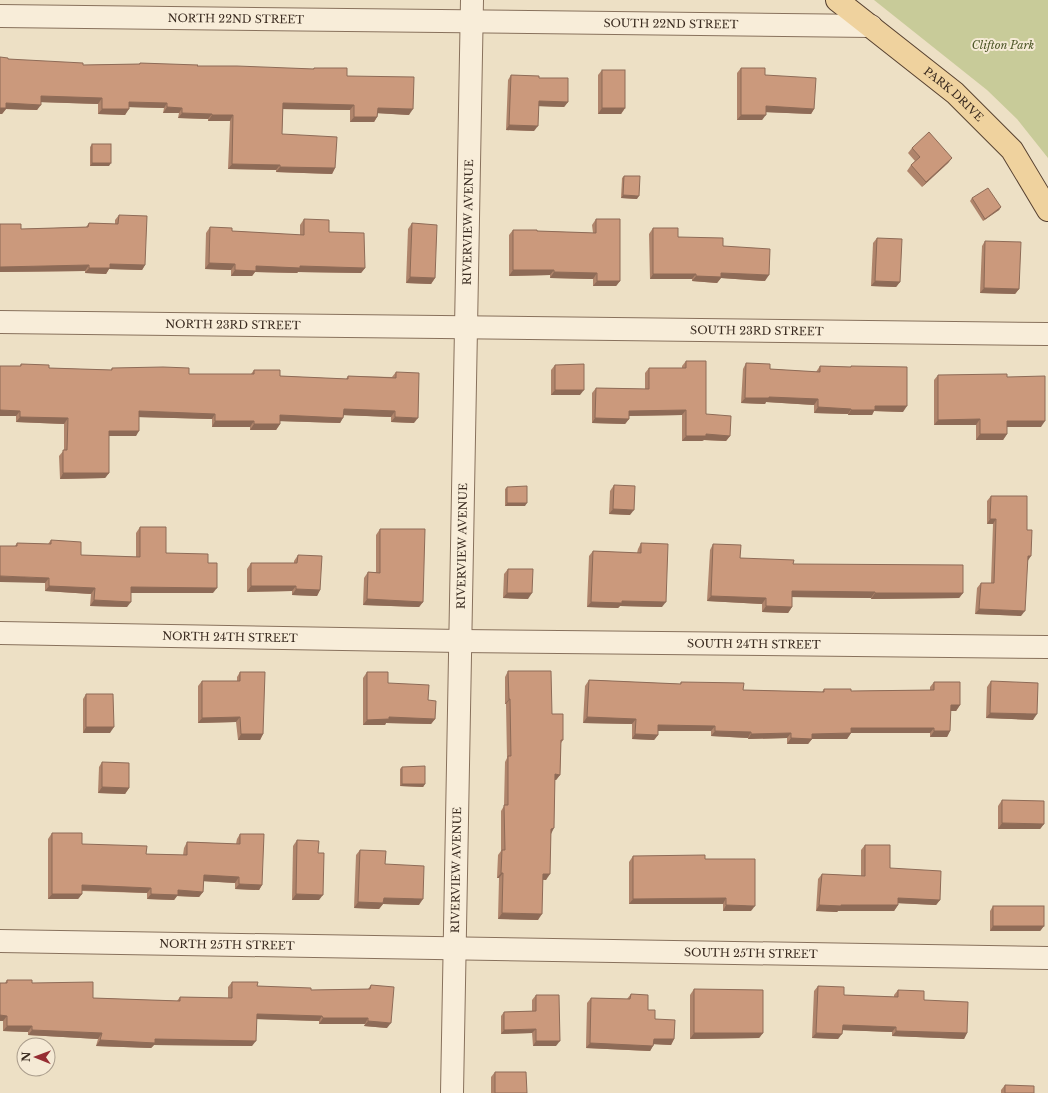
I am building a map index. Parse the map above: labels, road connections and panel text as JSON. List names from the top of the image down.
{
  "streets": {
    "main road": ["PARK DRIVE"],
    "street": [
      "NORTH 22ND STREET",
      "SOUTH 22ND STREET",
      "RIVERVIEW AVENUE",
      "NORTH 23RD STREET",
      "SOUTH 23RD STREET",
      "NORTH 24TH STREET",
      "SOUTH 24TH STREET",
      "NORTH 25TH STREET",
      "SOUTH 25TH STREET"
    ]
  },
  "crossings": [
    ["NORTH 22ND STREET", "SOUTH 22ND STREET"],
    ["NORTH 22ND STREET", "RIVERVIEW AVENUE"],
    ["SOUTH 22ND STREET", "PARK DRIVE"],
    ["SOUTH 22ND STREET", "RIVERVIEW AVENUE"],
    ["RIVERVIEW AVENUE", "NORTH 23RD STREET"],
    ["RIVERVIEW AVENUE", "SOUTH 23RD STREET"],
    ["RIVERVIEW AVENUE", "NORTH 24TH STREET"],
    ["RIVERVIEW AVENUE", "SOUTH 24TH STREET"],
    ["RIVERVIEW AVENUE", "NORTH 25TH STREET"],
    ["RIVERVIEW AVENUE", "SOUTH 25TH STREET"],
    ["NORTH 23RD STREET", "SOUTH 23RD STREET"],
    ["NORTH 24TH STREET", "SOUTH 24TH STREET"],
    ["NORTH 25TH STREET", "SOUTH 25TH STREET"]
  ],
  "parks": ["Clifton Park"],
  "north": "left"
}
